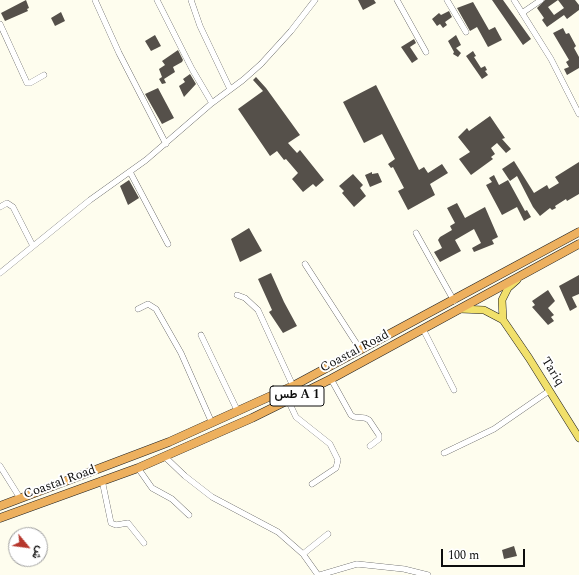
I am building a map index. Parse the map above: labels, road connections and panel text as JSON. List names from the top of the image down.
{
  "streets": {
    "highway": ["Coastal Road", "طس A 1"],
    "main road": ["Tariq"]
  },
  "scale_bar": "100 m",
  "north": "bottom right"
}
